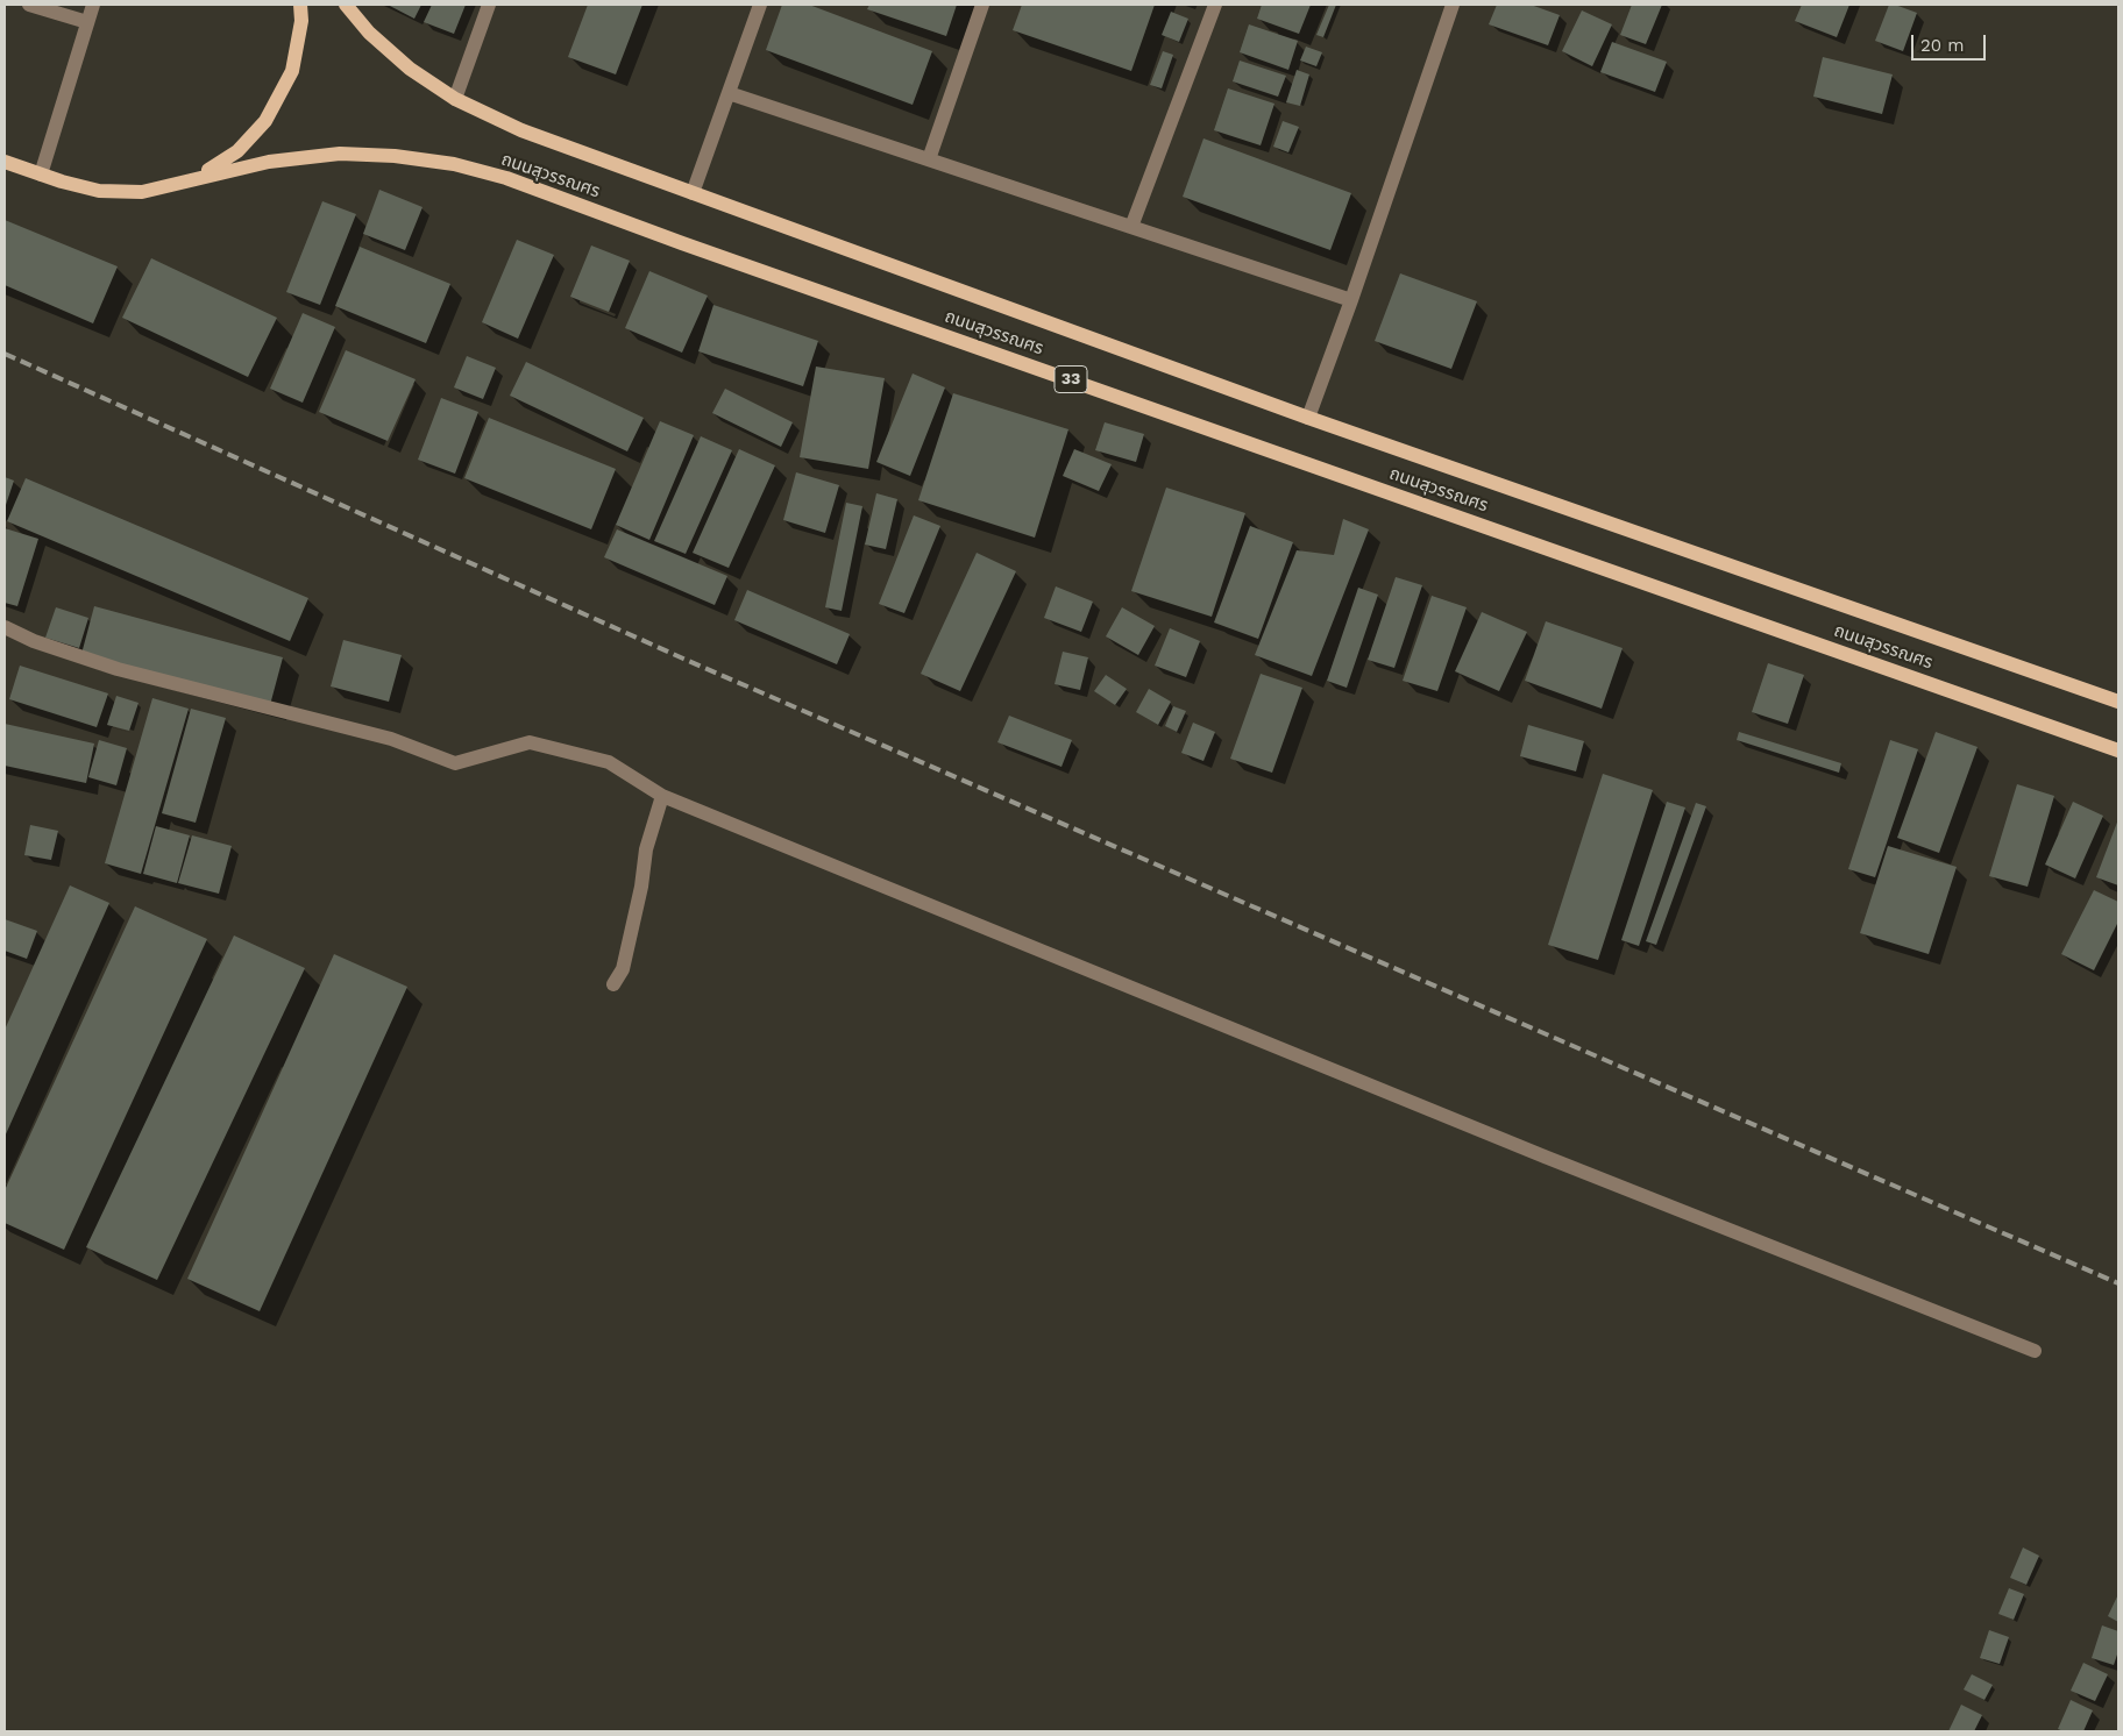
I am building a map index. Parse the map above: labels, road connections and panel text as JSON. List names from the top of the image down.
{
  "streets": {
    "main road": ["ถนนสุวรรณศร", "33"]
  },
  "scale_bar": "20 m"
}
